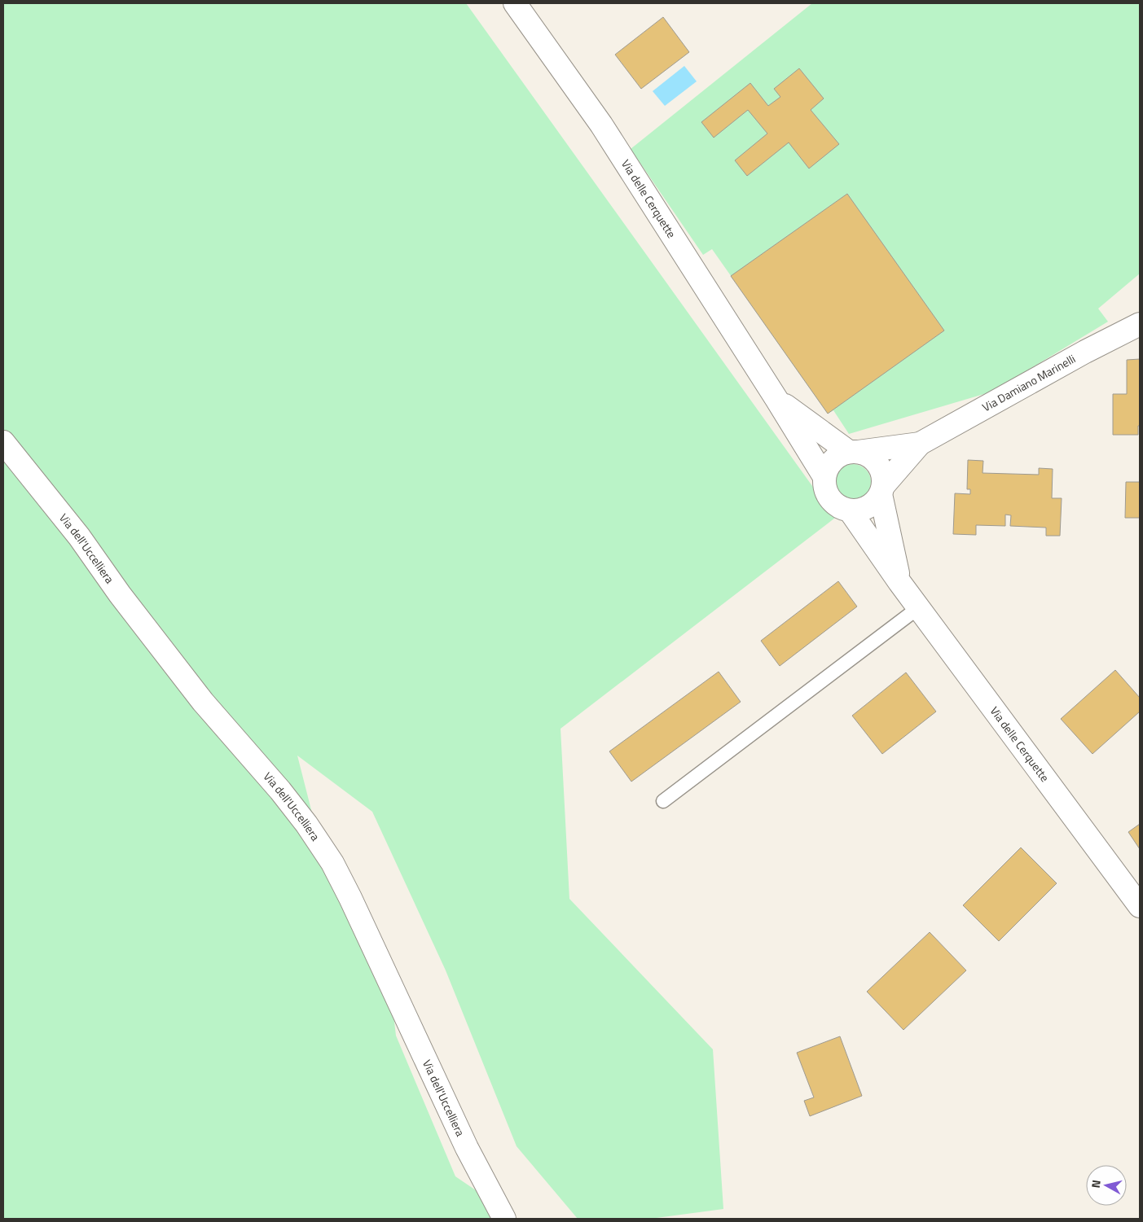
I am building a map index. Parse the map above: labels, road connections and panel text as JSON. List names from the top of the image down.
{
  "streets": {
    "street": ["Via delle Cerquette", "Via Damiano Marinelli", "Via dell'Uccelliera"]
  },
  "crossings": [
    ["Via delle Cerquette", "Via Damiano Marinelli"]
  ],
  "north": "left"
}
